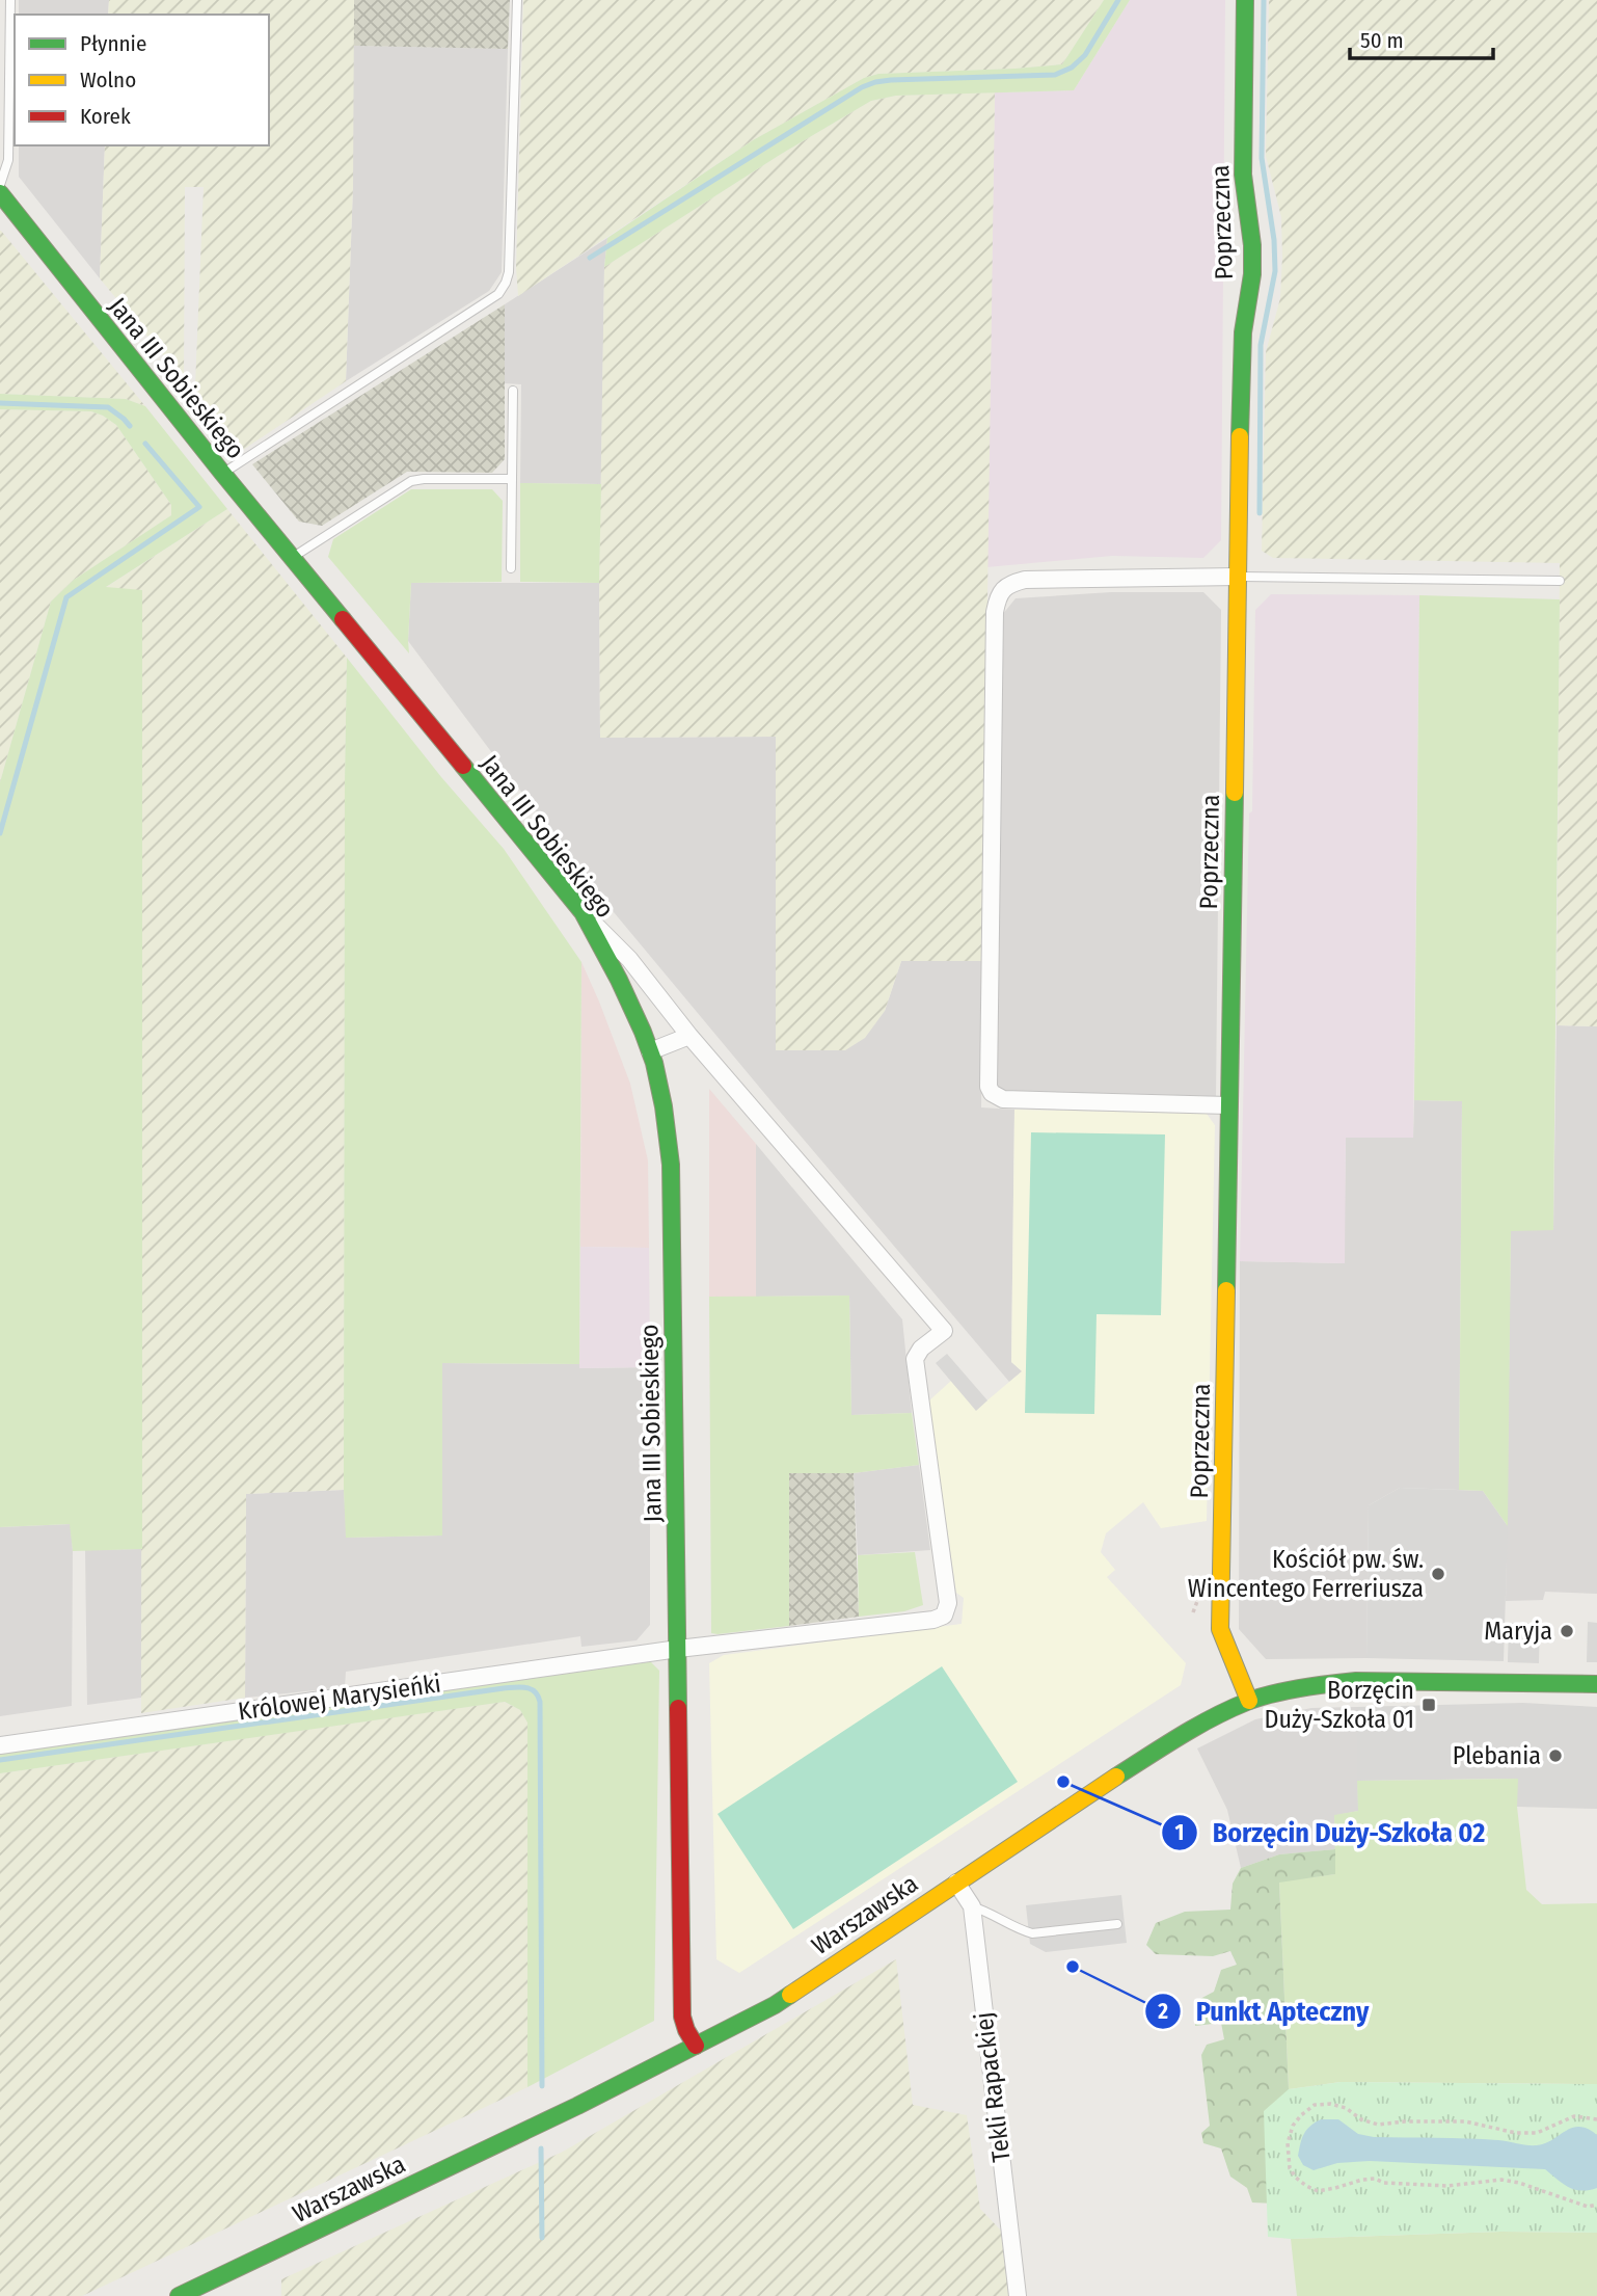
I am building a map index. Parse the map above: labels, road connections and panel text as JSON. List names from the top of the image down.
{
  "streets": {
    "main road": ["Poprzeczna", "Jana III Sobieskiego", "Warszawska"],
    "street": ["Królowej Marysieńki", "Tekli Rapackiej"]
  },
  "crossings": [
    ["Poprzeczna", "Warszawska"],
    ["Jana III Sobieskiego", "Królowej Marysieńki"],
    ["Jana III Sobieskiego", "Warszawska"],
    ["Warszawska", "Tekli Rapackiej"]
  ],
  "places": {
    "other": [
      "Kościół pw. św. Wincentego Ferreriusza",
      "Maryja",
      "Plebania",
      "Borzęcin Duży-Szkoła 02",
      "Punkt Apteczny"
    ],
    "transit": ["Borzęcin Duży-Szkoła 01"]
  },
  "legend": ["Płynnie", "Wolno", "Korek"],
  "scale_bar": "50 m"
}
